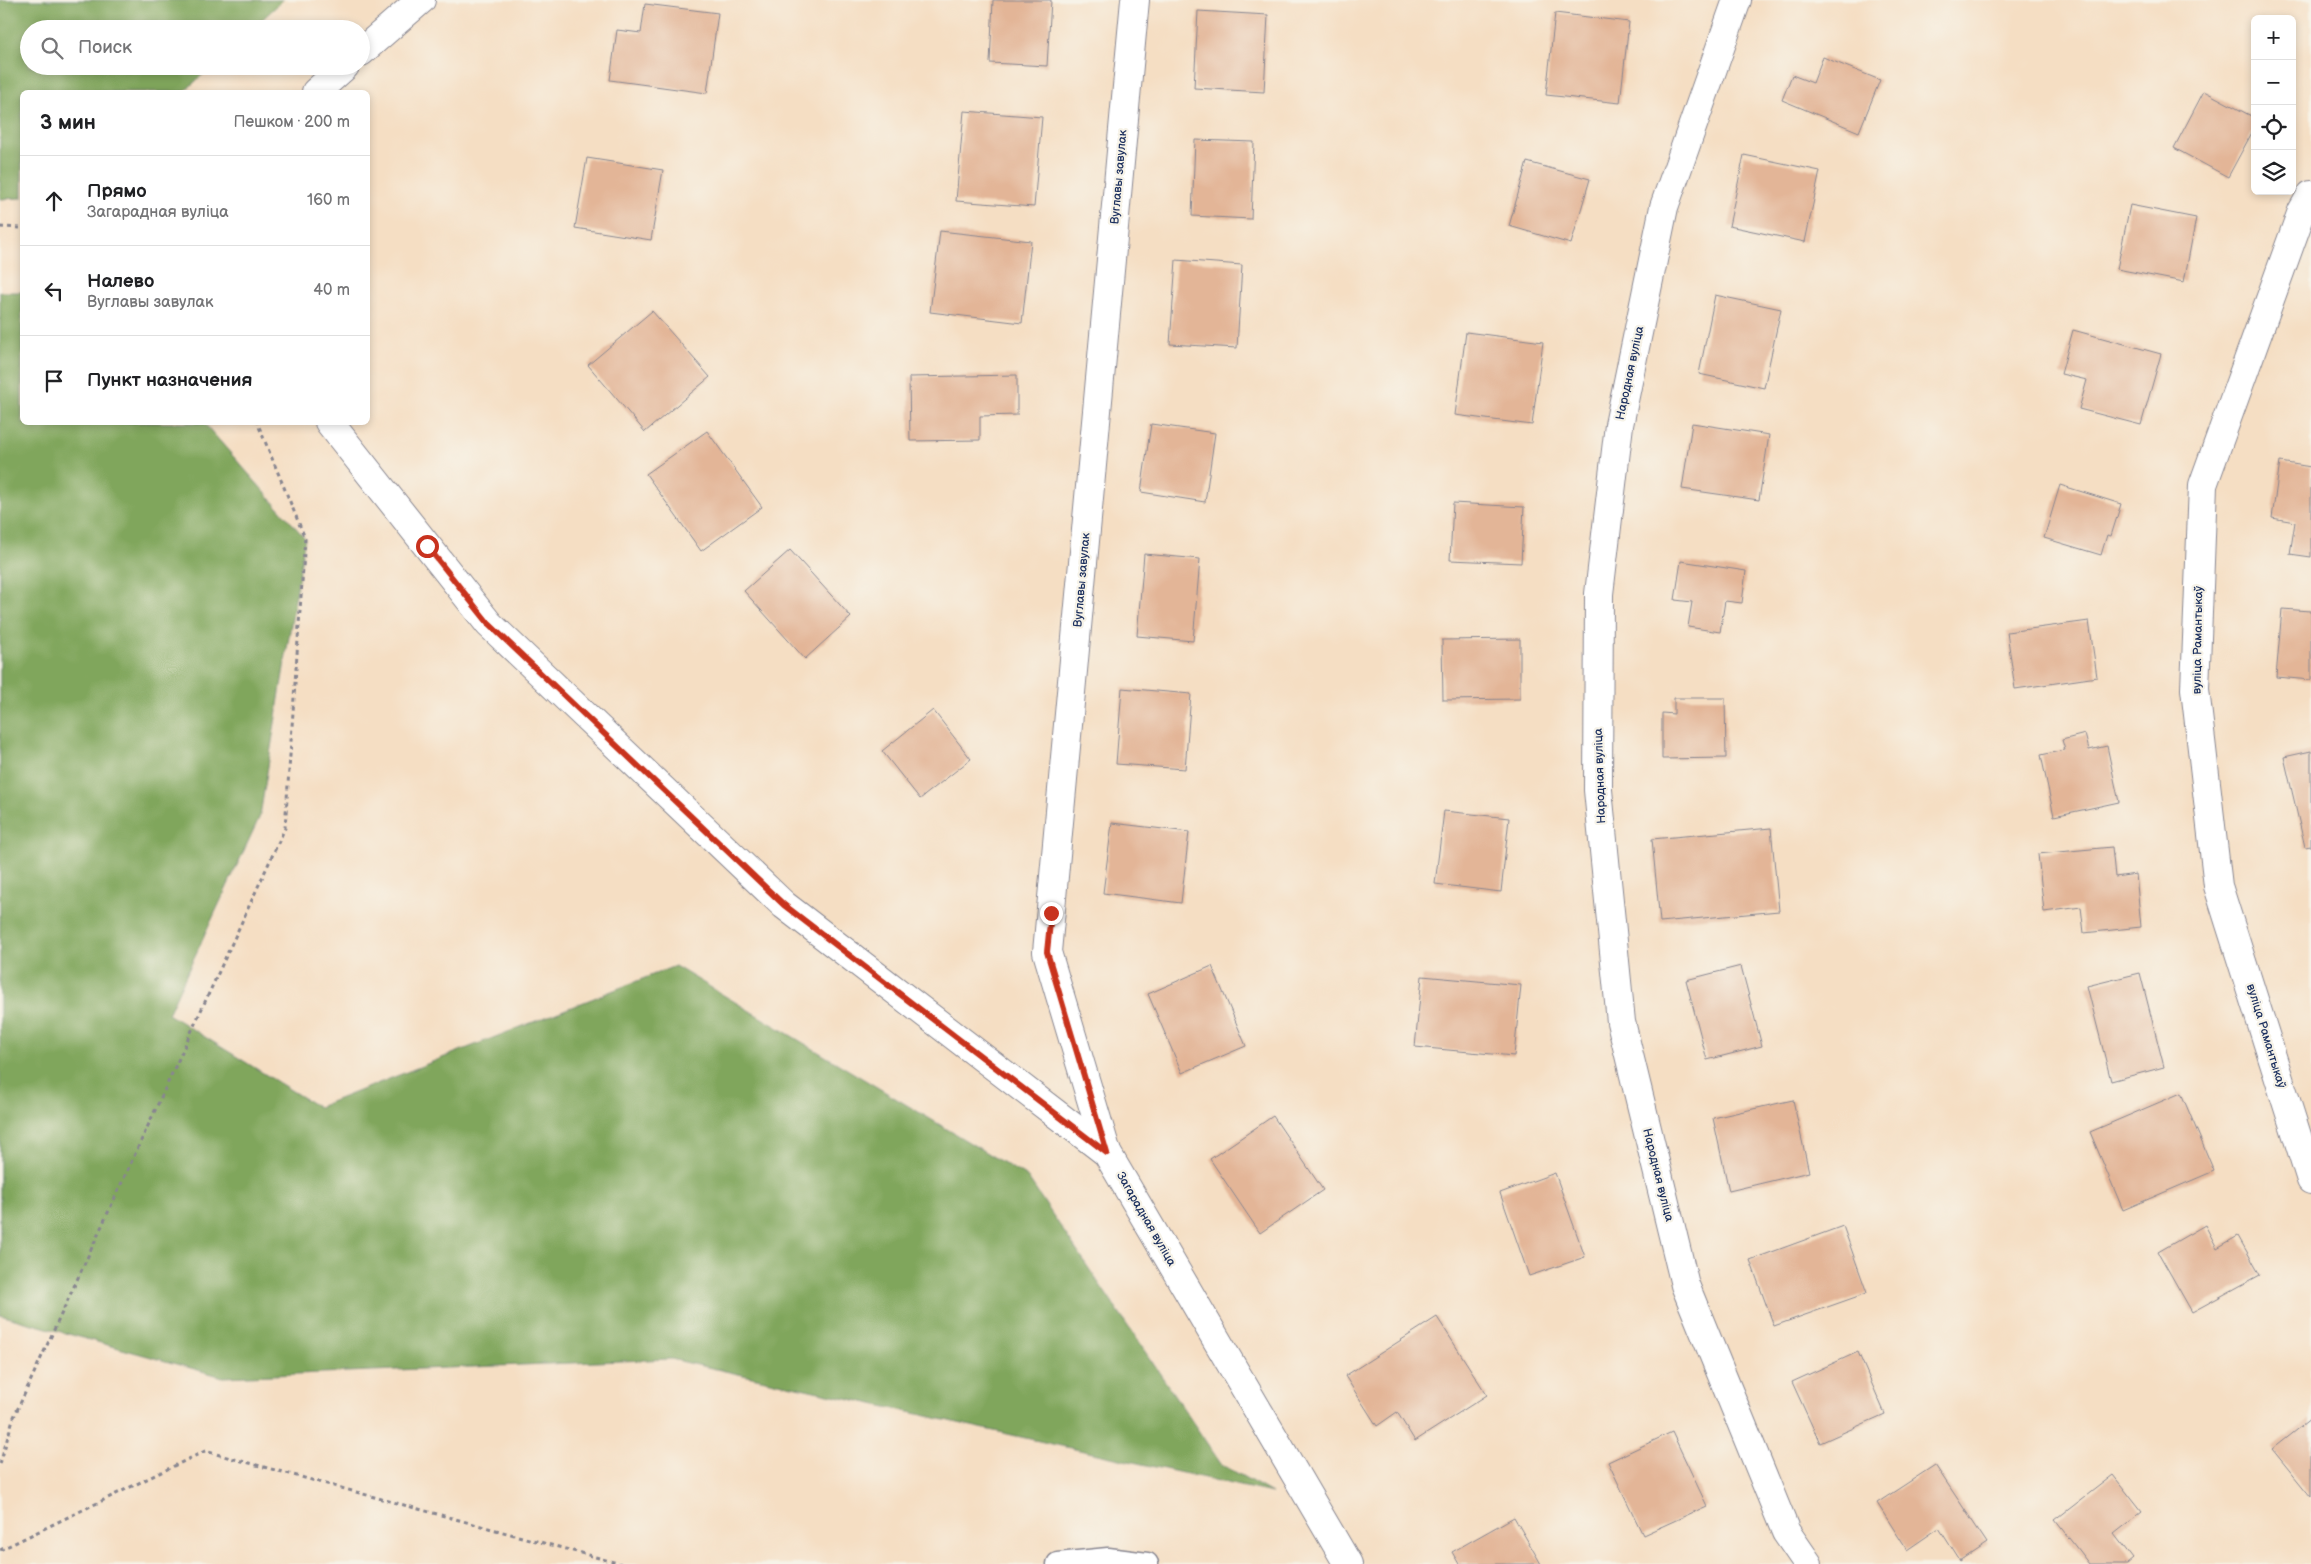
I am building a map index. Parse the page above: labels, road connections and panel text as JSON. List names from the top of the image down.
{
  "streets": {
    "street": [
      "Вуглавы завулак",
      "Народная вуліца",
      "вуліца Рамантыкаў",
      "Загарадная вуліца"
    ]
  },
  "crossings": [
    ["Вуглавы завулак", "Загарадная вуліца"]
  ],
  "page": {
    "map_buttons": ["+", "−"],
    "search": "Поиск",
    "heading": ["3 мин", "Пешком · 200 m"],
    "list": [
      ["Прямо", "Загарадная вуліца", "160 m"],
      ["Налево", "Вуглавы завулак", "40 m"],
      "Пункт назначения"
    ]
  }
}
